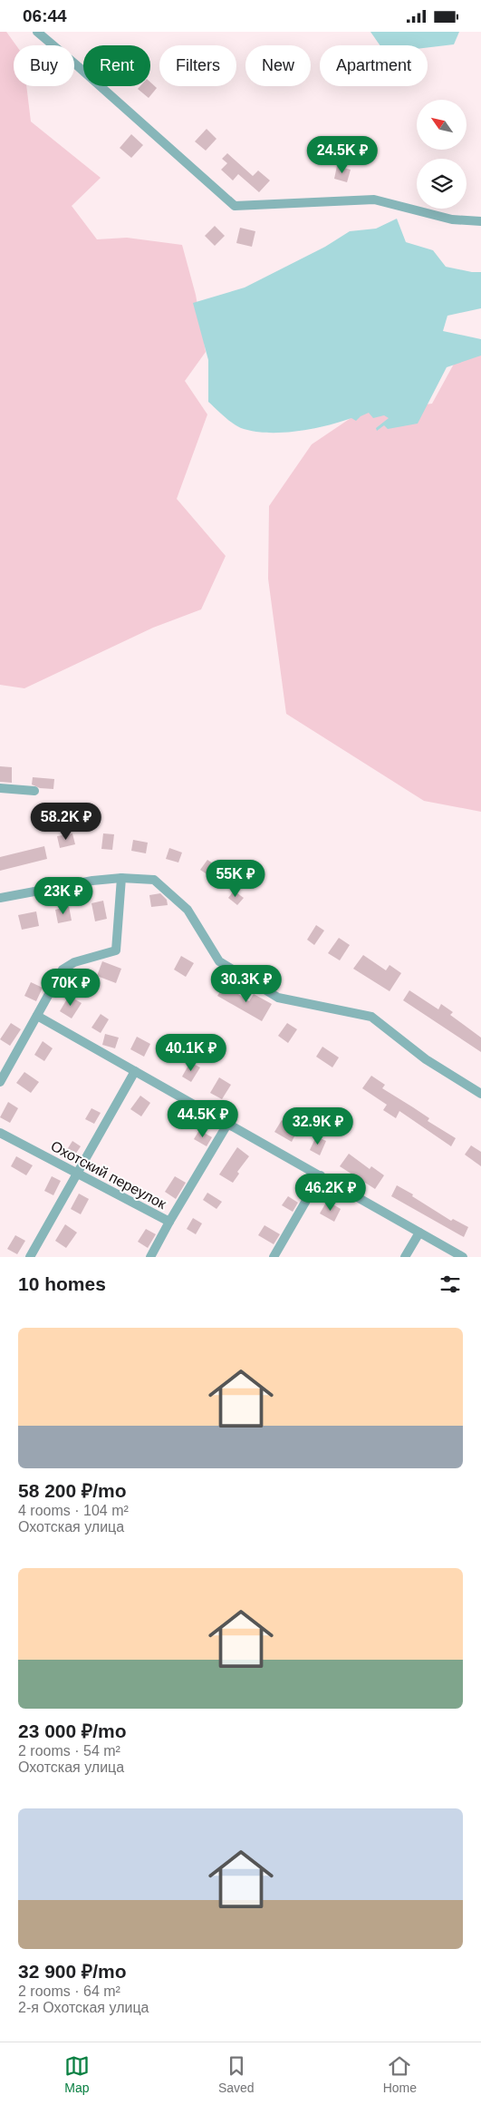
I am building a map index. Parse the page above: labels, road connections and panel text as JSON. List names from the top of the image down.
{
  "streets": {
    "street": ["Охотский переулок"]
  },
  "north": "top left",
  "page": {
    "status": "06:44",
    "chip": [
      "Buy",
      "Rent",
      "Filters",
      "New",
      "Apartment"
    ],
    "price": [
      "24.5K ₽",
      "58.2K ₽",
      "55K ₽",
      "23K ₽",
      "30.3K ₽",
      "70K ₽",
      "40.1K ₽",
      "44.5K ₽",
      "32.9K ₽",
      "46.2K ₽"
    ],
    "heading": "10 homes",
    "list": [
      {
        "name": "58 200 ₽/mo",
        "note": "4 rooms · 104 m² · Охотская улица"
      },
      {
        "name": "23 000 ₽/mo",
        "note": "2 rooms · 54 m² · Охотская улица"
      },
      {
        "name": "32 900 ₽/mo",
        "note": "2 rooms · 64 m² · 2-я Охотская улица"
      }
    ],
    "tabs": ["Map", "Saved", "Home"]
  }
}
